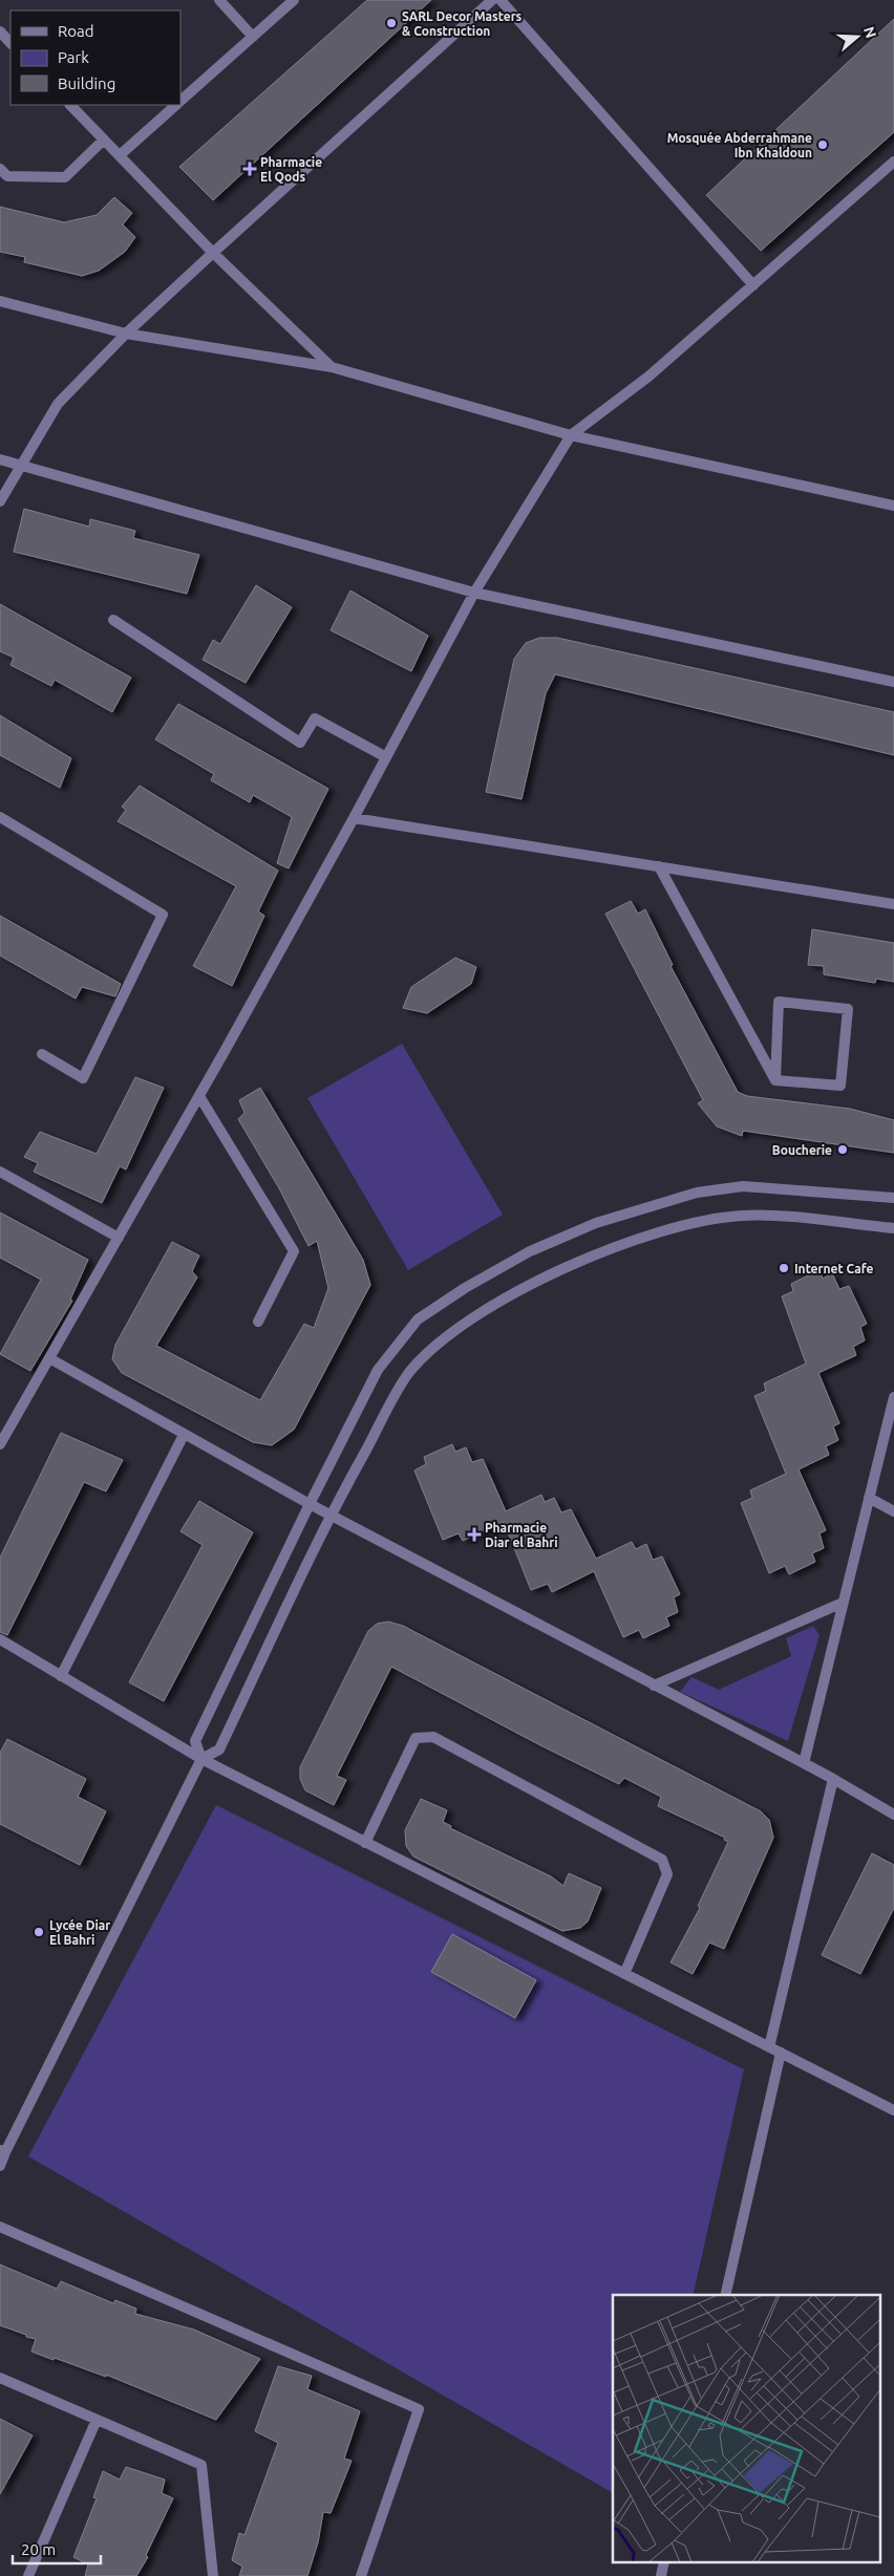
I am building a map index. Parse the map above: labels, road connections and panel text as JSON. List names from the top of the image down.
{
  "places": {
    "other": [
      "SARL Decor Masters & Construction",
      "Mosquée Abderrahmane Ibn Khaldoun",
      "Boucherie",
      "Internet Cafe",
      "Lycée Diar El Bahri"
    ],
    "health": ["Pharmacie El Qods", "Pharmacie Diar el Bahri"]
  },
  "legend": ["Road", "Park", "Building"],
  "scale_bar": "20 m",
  "north": "right"
}
